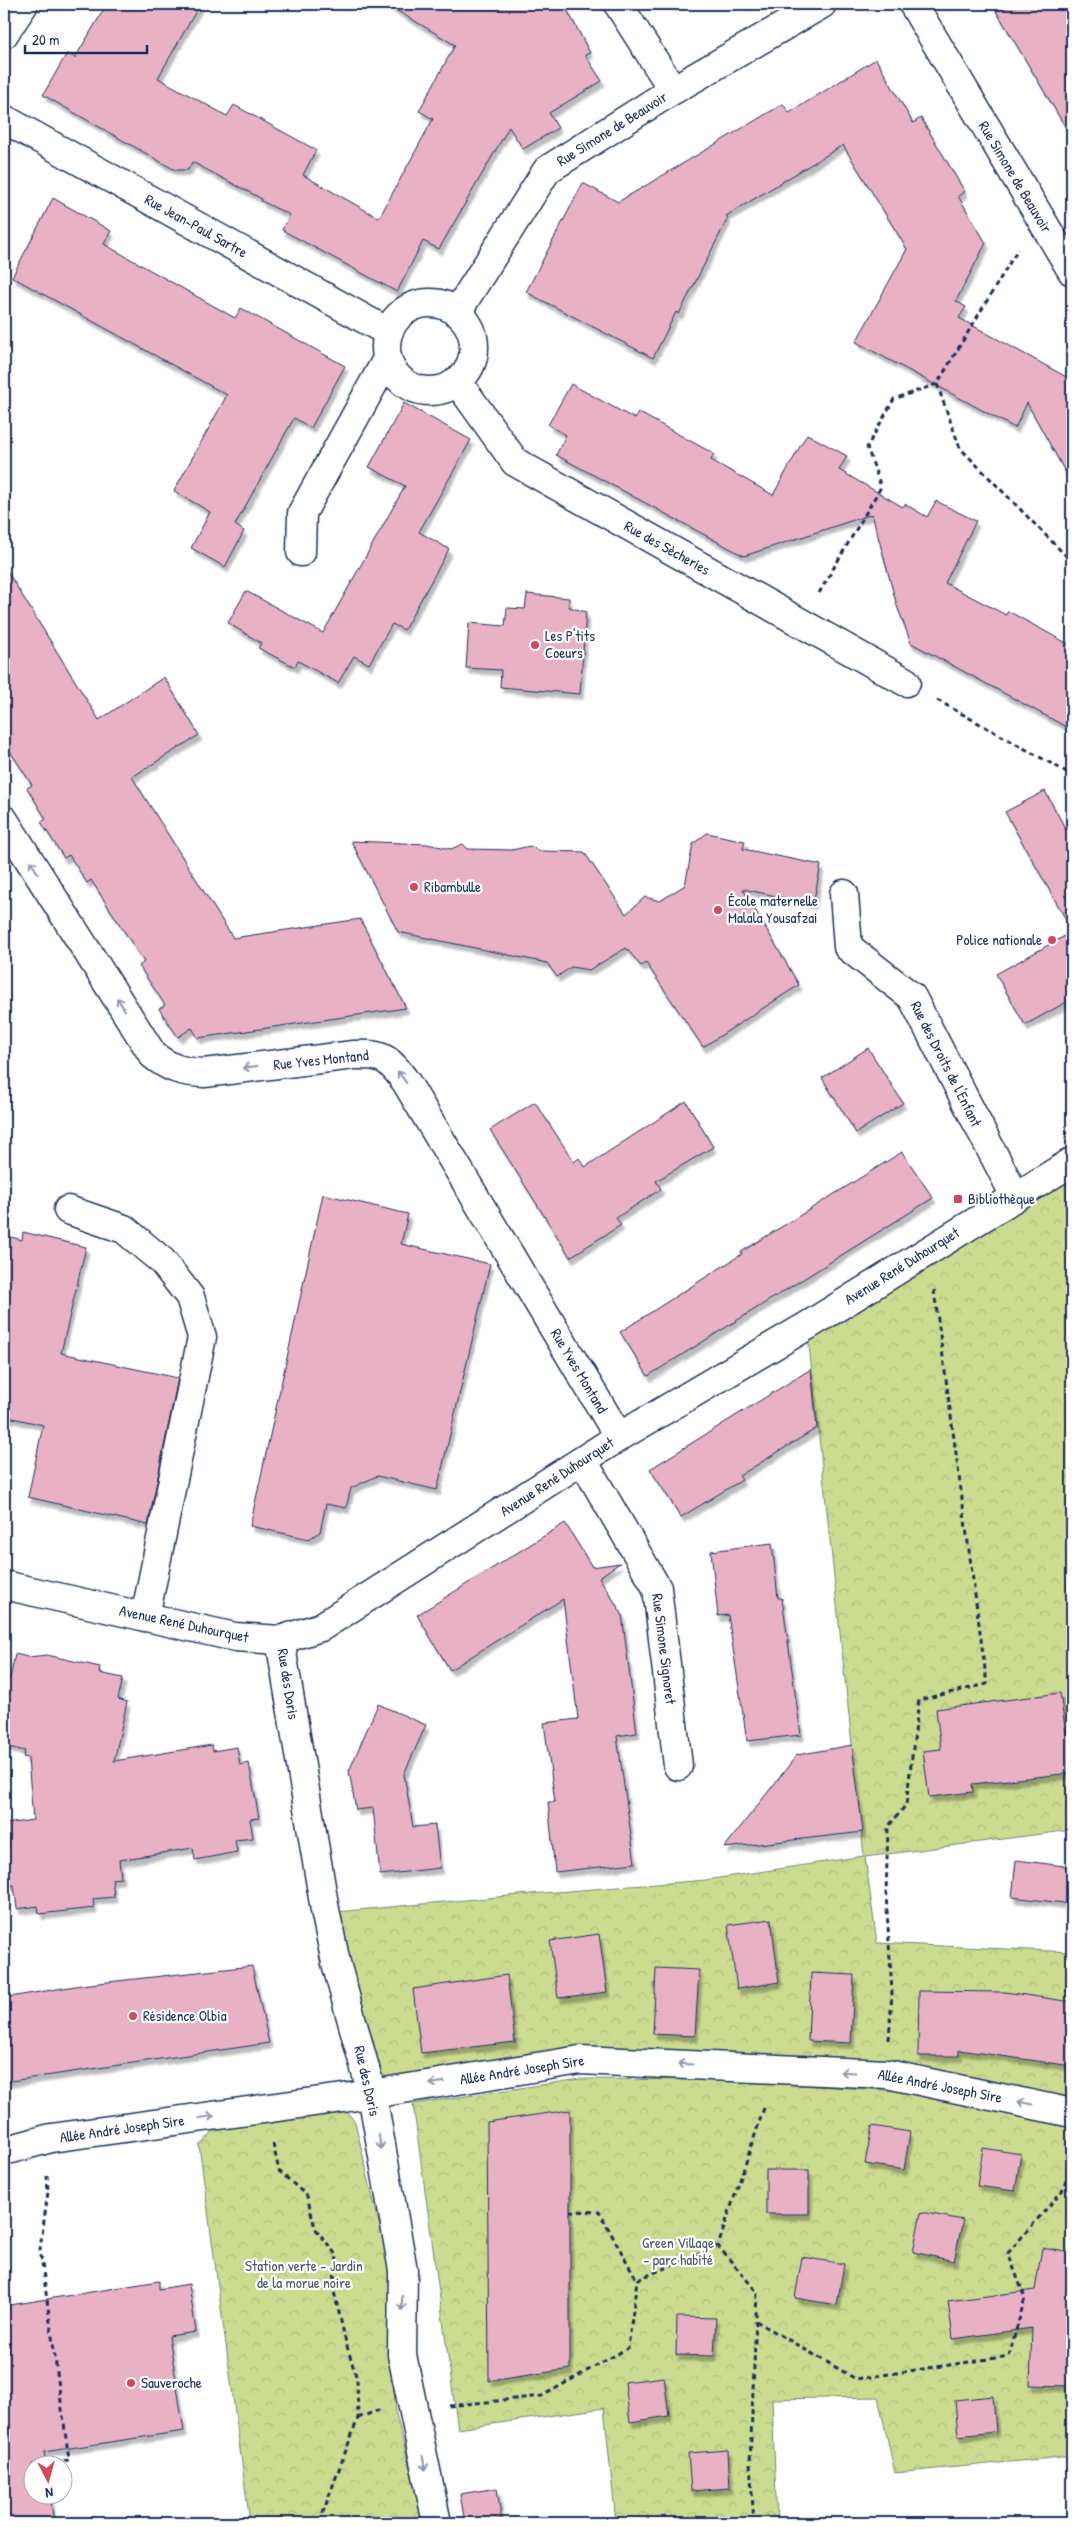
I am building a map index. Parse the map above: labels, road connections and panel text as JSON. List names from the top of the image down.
{
  "streets": {
    "street": [
      "Rue Simone de Beauvoir",
      "Rue Jean-Paul Sartre",
      "Rue des Sècheries",
      "Rue Yves Montand",
      "Rue des Droits de l'Enfant",
      "Avenue René Duhourquet",
      "Rue Simone Signoret",
      "Rue des Doris",
      "Allée André Joseph Sire"
    ]
  },
  "crossings": [
    ["Rue Simone de Beauvoir", "Rue Jean-Paul Sartre"],
    ["Rue Simone de Beauvoir", "Rue des Sècheries"],
    ["Rue Jean-Paul Sartre", "Rue des Sècheries"],
    ["Rue Yves Montand", "Avenue René Duhourquet"],
    ["Rue des Droits de l'Enfant", "Avenue René Duhourquet"],
    ["Avenue René Duhourquet", "Rue Simone Signoret"],
    ["Avenue René Duhourquet", "Rue des Doris"],
    ["Rue des Doris", "Allée André Joseph Sire"]
  ],
  "one_way": ["Rue Yves Montand", "Rue des Doris"],
  "parks": ["Green Village - parc habité", "Station verte - Jardin de la morue noire"],
  "places": {
    "other": [
      "Les P'tits Coeurs",
      "Ribambulle",
      "École maternelle Malala Yousafzai",
      "Police nationale",
      "Résidence Olbia",
      "Sauveroche"
    ],
    "transit": ["Bibliothèque"]
  },
  "scale_bar": "20 m",
  "north": "bottom"
}
